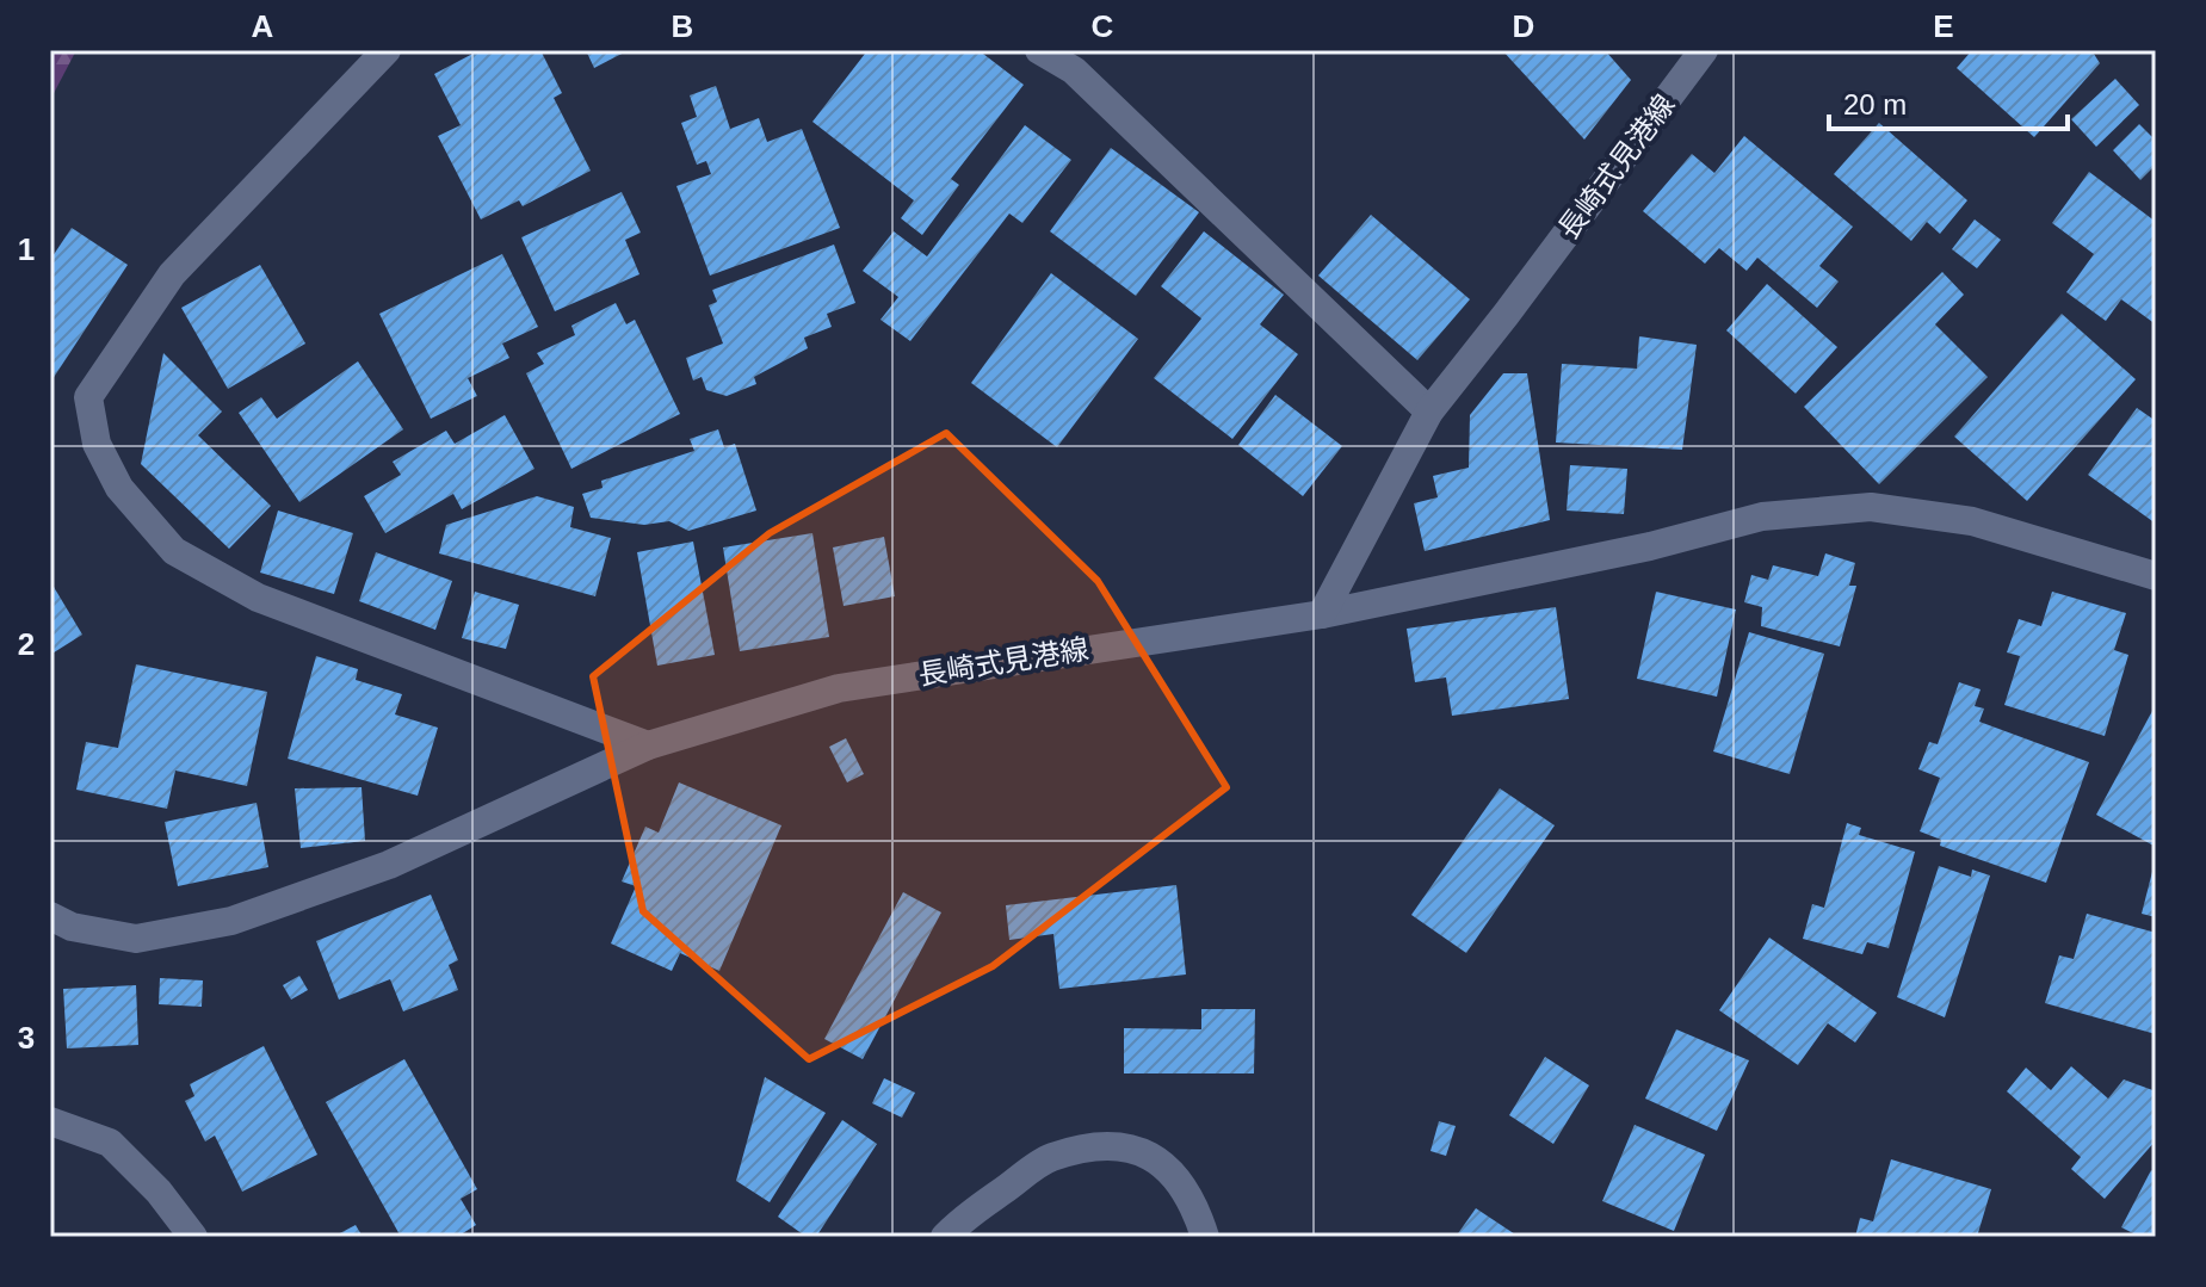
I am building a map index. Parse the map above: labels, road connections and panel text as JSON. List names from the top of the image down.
{
  "streets": {
    "main road": ["長崎式見港線"]
  },
  "scale_bar": "20 m",
  "grid": {
    "columns": [
      "A",
      "B",
      "C",
      "D",
      "E"
    ],
    "rows": ["1", "2", "3"]
  }
}
